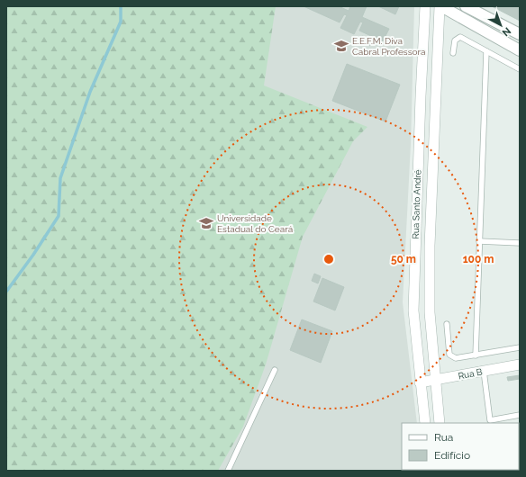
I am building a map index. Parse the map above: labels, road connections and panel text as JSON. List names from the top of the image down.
{
  "streets": {
    "street": ["Rua Santo André", "Rua B"]
  },
  "crossings": [
    ["Rua Santo André", "Rua B"]
  ],
  "places": {
    "school or university": ["E.E.F.M. Diva Cabral Professora", "Universidade Estadual do Ceará"]
  },
  "legend": ["Rua", "Edifício"],
  "north": "bottom right",
  "rings": ["50 m", "100 m"]
}
